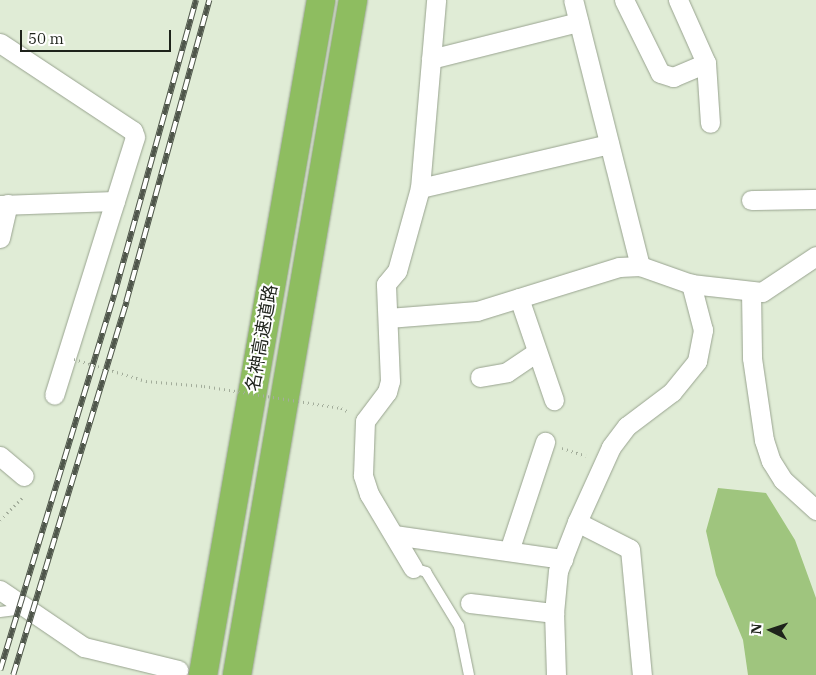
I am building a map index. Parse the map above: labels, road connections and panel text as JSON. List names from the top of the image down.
{
  "streets": {
    "highway": ["名神高速道路"]
  },
  "scale_bar": "50 m",
  "north": "left"
}
